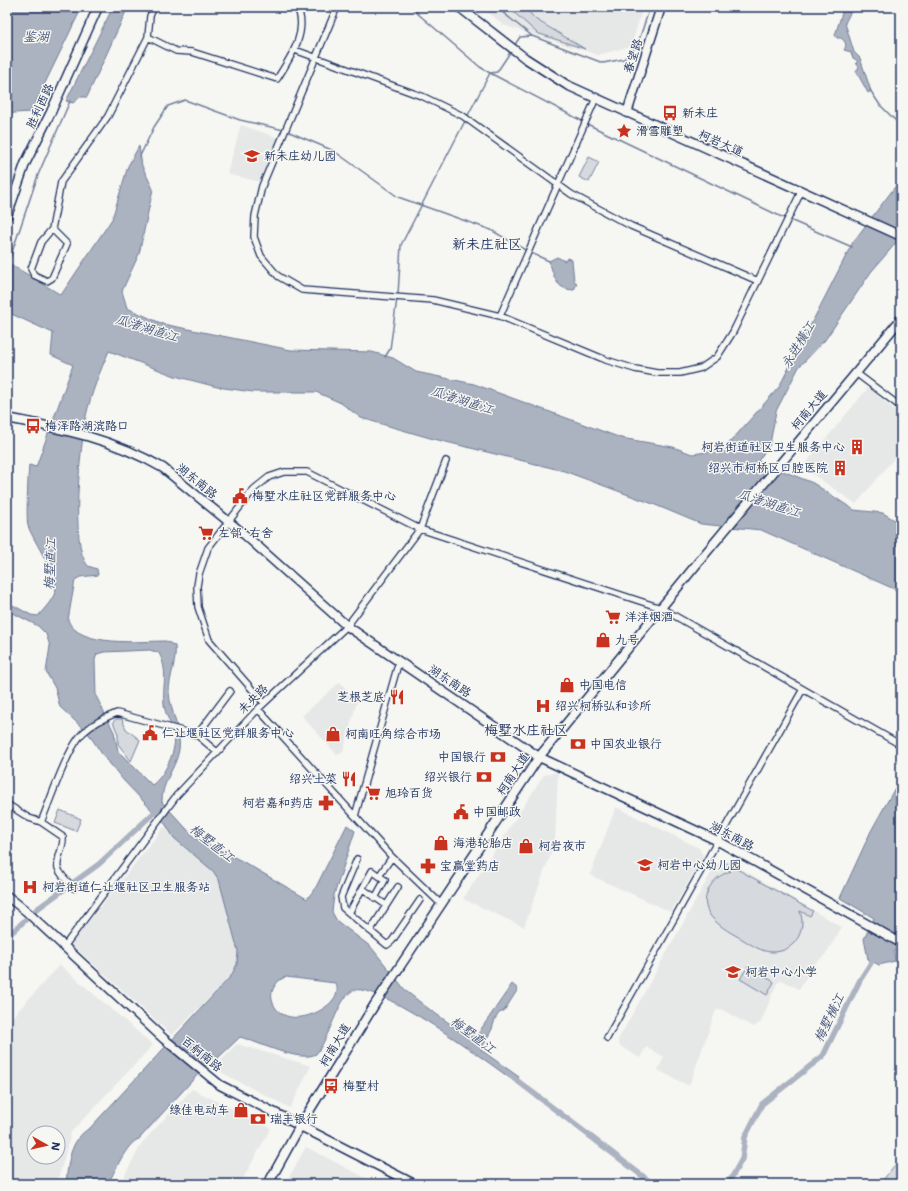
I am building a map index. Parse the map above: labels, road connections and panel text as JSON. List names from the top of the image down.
{
  "streets": {
    "street": [
      "春望路",
      "胜利西路",
      "柯岩大道",
      "柯南大道",
      "湖东南路",
      "未央路",
      "百舸南路"
    ]
  },
  "crossings": [
    ["春望路", "柯岩大道"],
    ["柯南大道", "湖东南路"],
    ["柯南大道", "百舸南路"],
    ["湖东南路", "未央路"],
    ["未央路", "百舸南路"]
  ],
  "districts": ["新未庄社区", "梅墅水庄社区"],
  "water": [
    "鉴湖",
    "瓜渚湖直江",
    "永进横江",
    "梅墅直江",
    "梅墅横江"
  ],
  "places": {
    "bus stop": ["新未庄", "梅泽路湖滨路口", "梅墅村"],
    "place": ["滑雪雕塑"],
    "school or university": ["新未庄幼儿园", "柯岩中心幼儿园", "柯岩中心小学"],
    "building": ["柯岩街道社区卫生服务中心", "绍兴市柯桥区口腔医院"],
    "public building": ["梅墅水庄社区党群服务中心", "仁让堰社区党群服务中心", "中国邮政"],
    "supermarket": ["左邻˙右舍", "洋洋烟酒", "旭玲百货"],
    "shop": [
      "九号",
      "中国电信",
      "柯南旺角综合市场",
      "海港轮胎店",
      "柯岩夜市",
      "绿佳电动车"
    ],
    "restaurant": ["芝根芝底", "绍兴土菜"],
    "hospital": ["绍兴柯桥弘和诊所", "柯岩街道仁让堰社区卫生服务站"],
    "bank": [
      "中国农业银行",
      "中国银行",
      "绍兴银行",
      "瑞丰银行"
    ],
    "pharmacy": ["柯岩嘉和药店", "宝赢堂药店"]
  },
  "north": "right"
}
